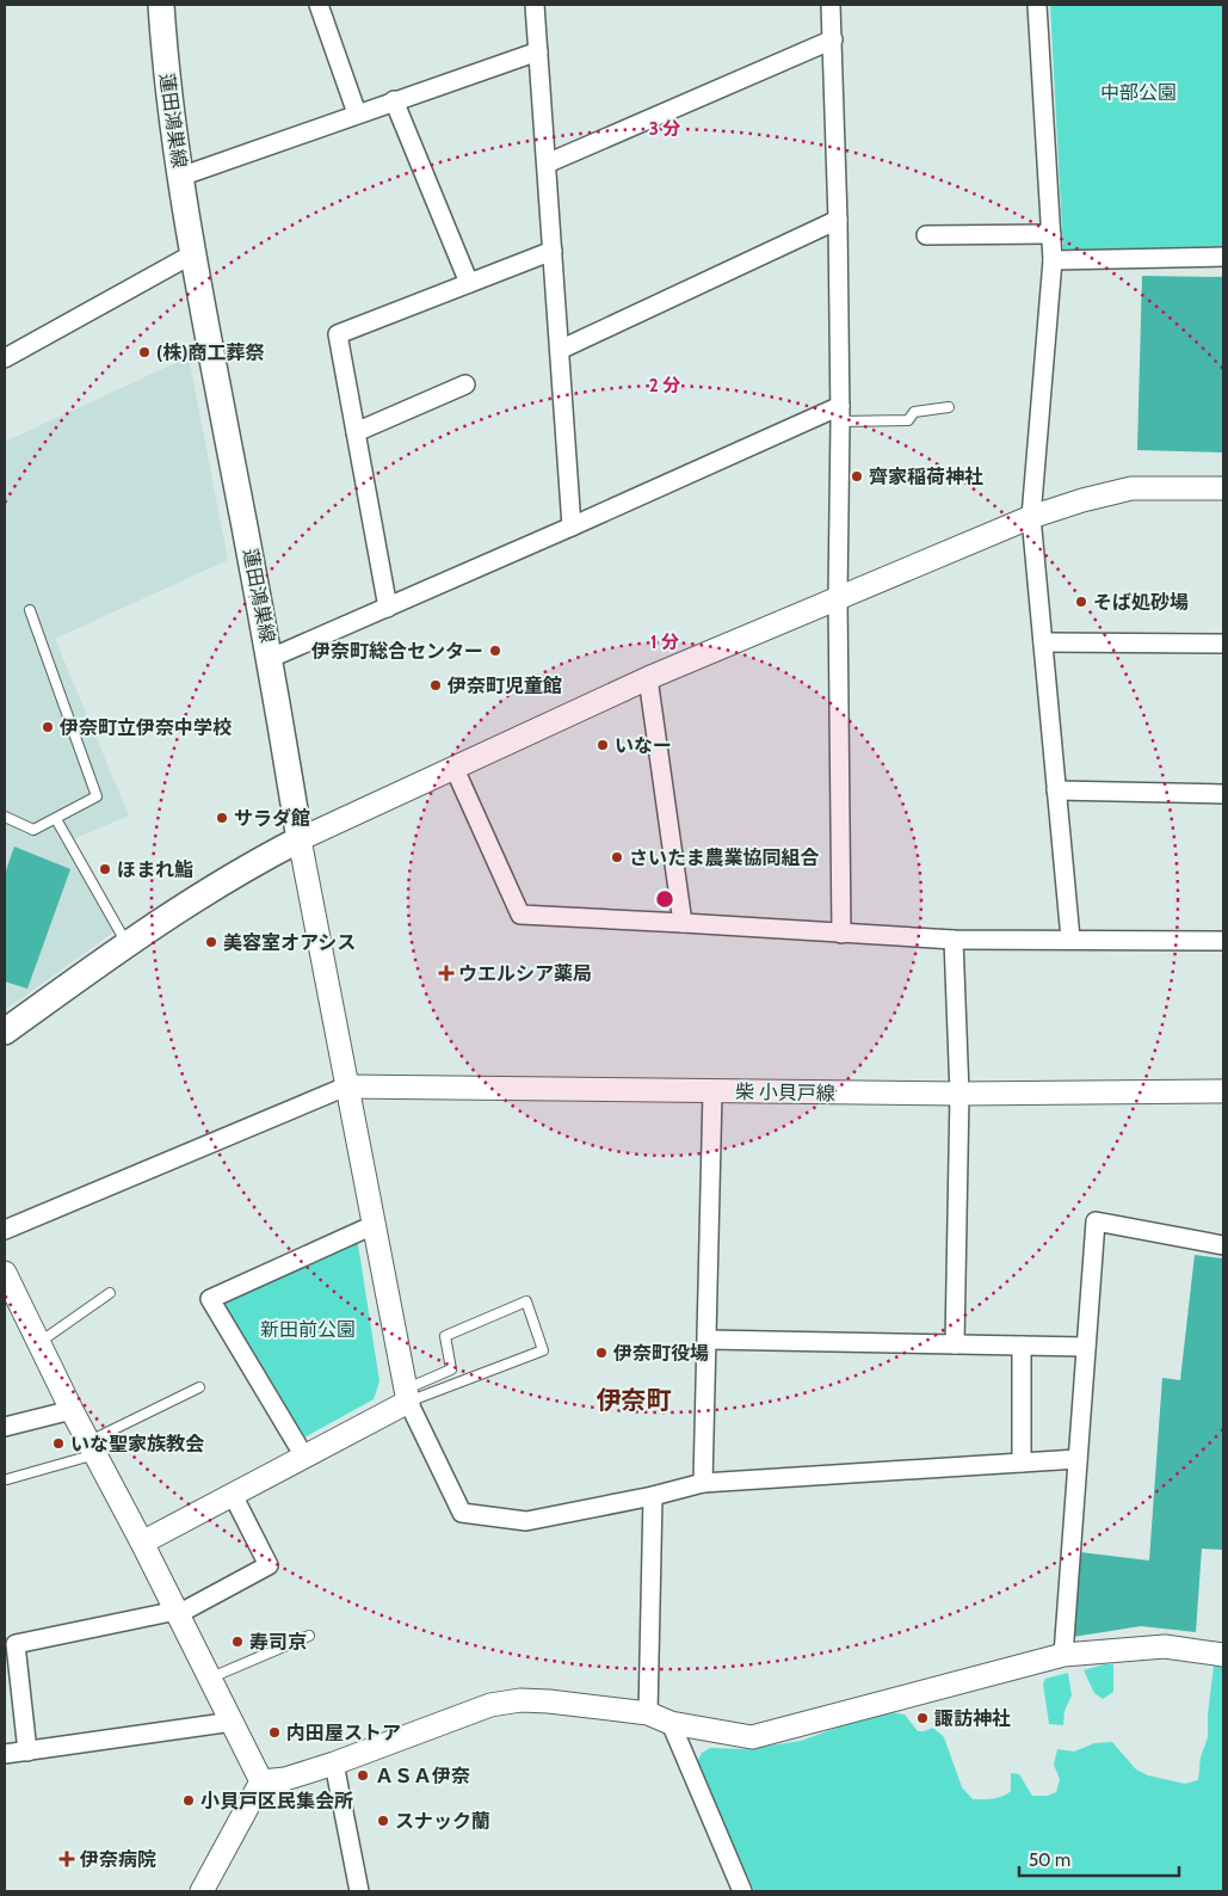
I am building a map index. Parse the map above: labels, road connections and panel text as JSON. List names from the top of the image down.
{
  "streets": {
    "main road": ["蓮田鴻巣線"],
    "street": ["柴 小貝戸線"]
  },
  "districts": ["伊奈町"],
  "parks": ["中部公園", "新田前公園"],
  "places": {
    "other": [
      "(株)商工葬祭",
      "齊家稲荷神社",
      "そば処砂場",
      "伊奈町総合センター",
      "伊奈町児童館",
      "伊奈町立伊奈中学校",
      "いなー",
      "サラダ館",
      "さいたま農業協同組合",
      "ほまれ鮨",
      "美容室オアシス",
      "伊奈町役場",
      "いな聖家族教会",
      "寿司京",
      "諏訪神社",
      "内田屋ストア",
      "ＡＳＡ伊奈",
      "小貝戸区民集会所",
      "スナック蘭"
    ],
    "health": ["ウエルシア薬局", "伊奈病院"]
  },
  "scale_bar": "50 m",
  "rings": ["3 分", "2 分", "1 分"]
}
